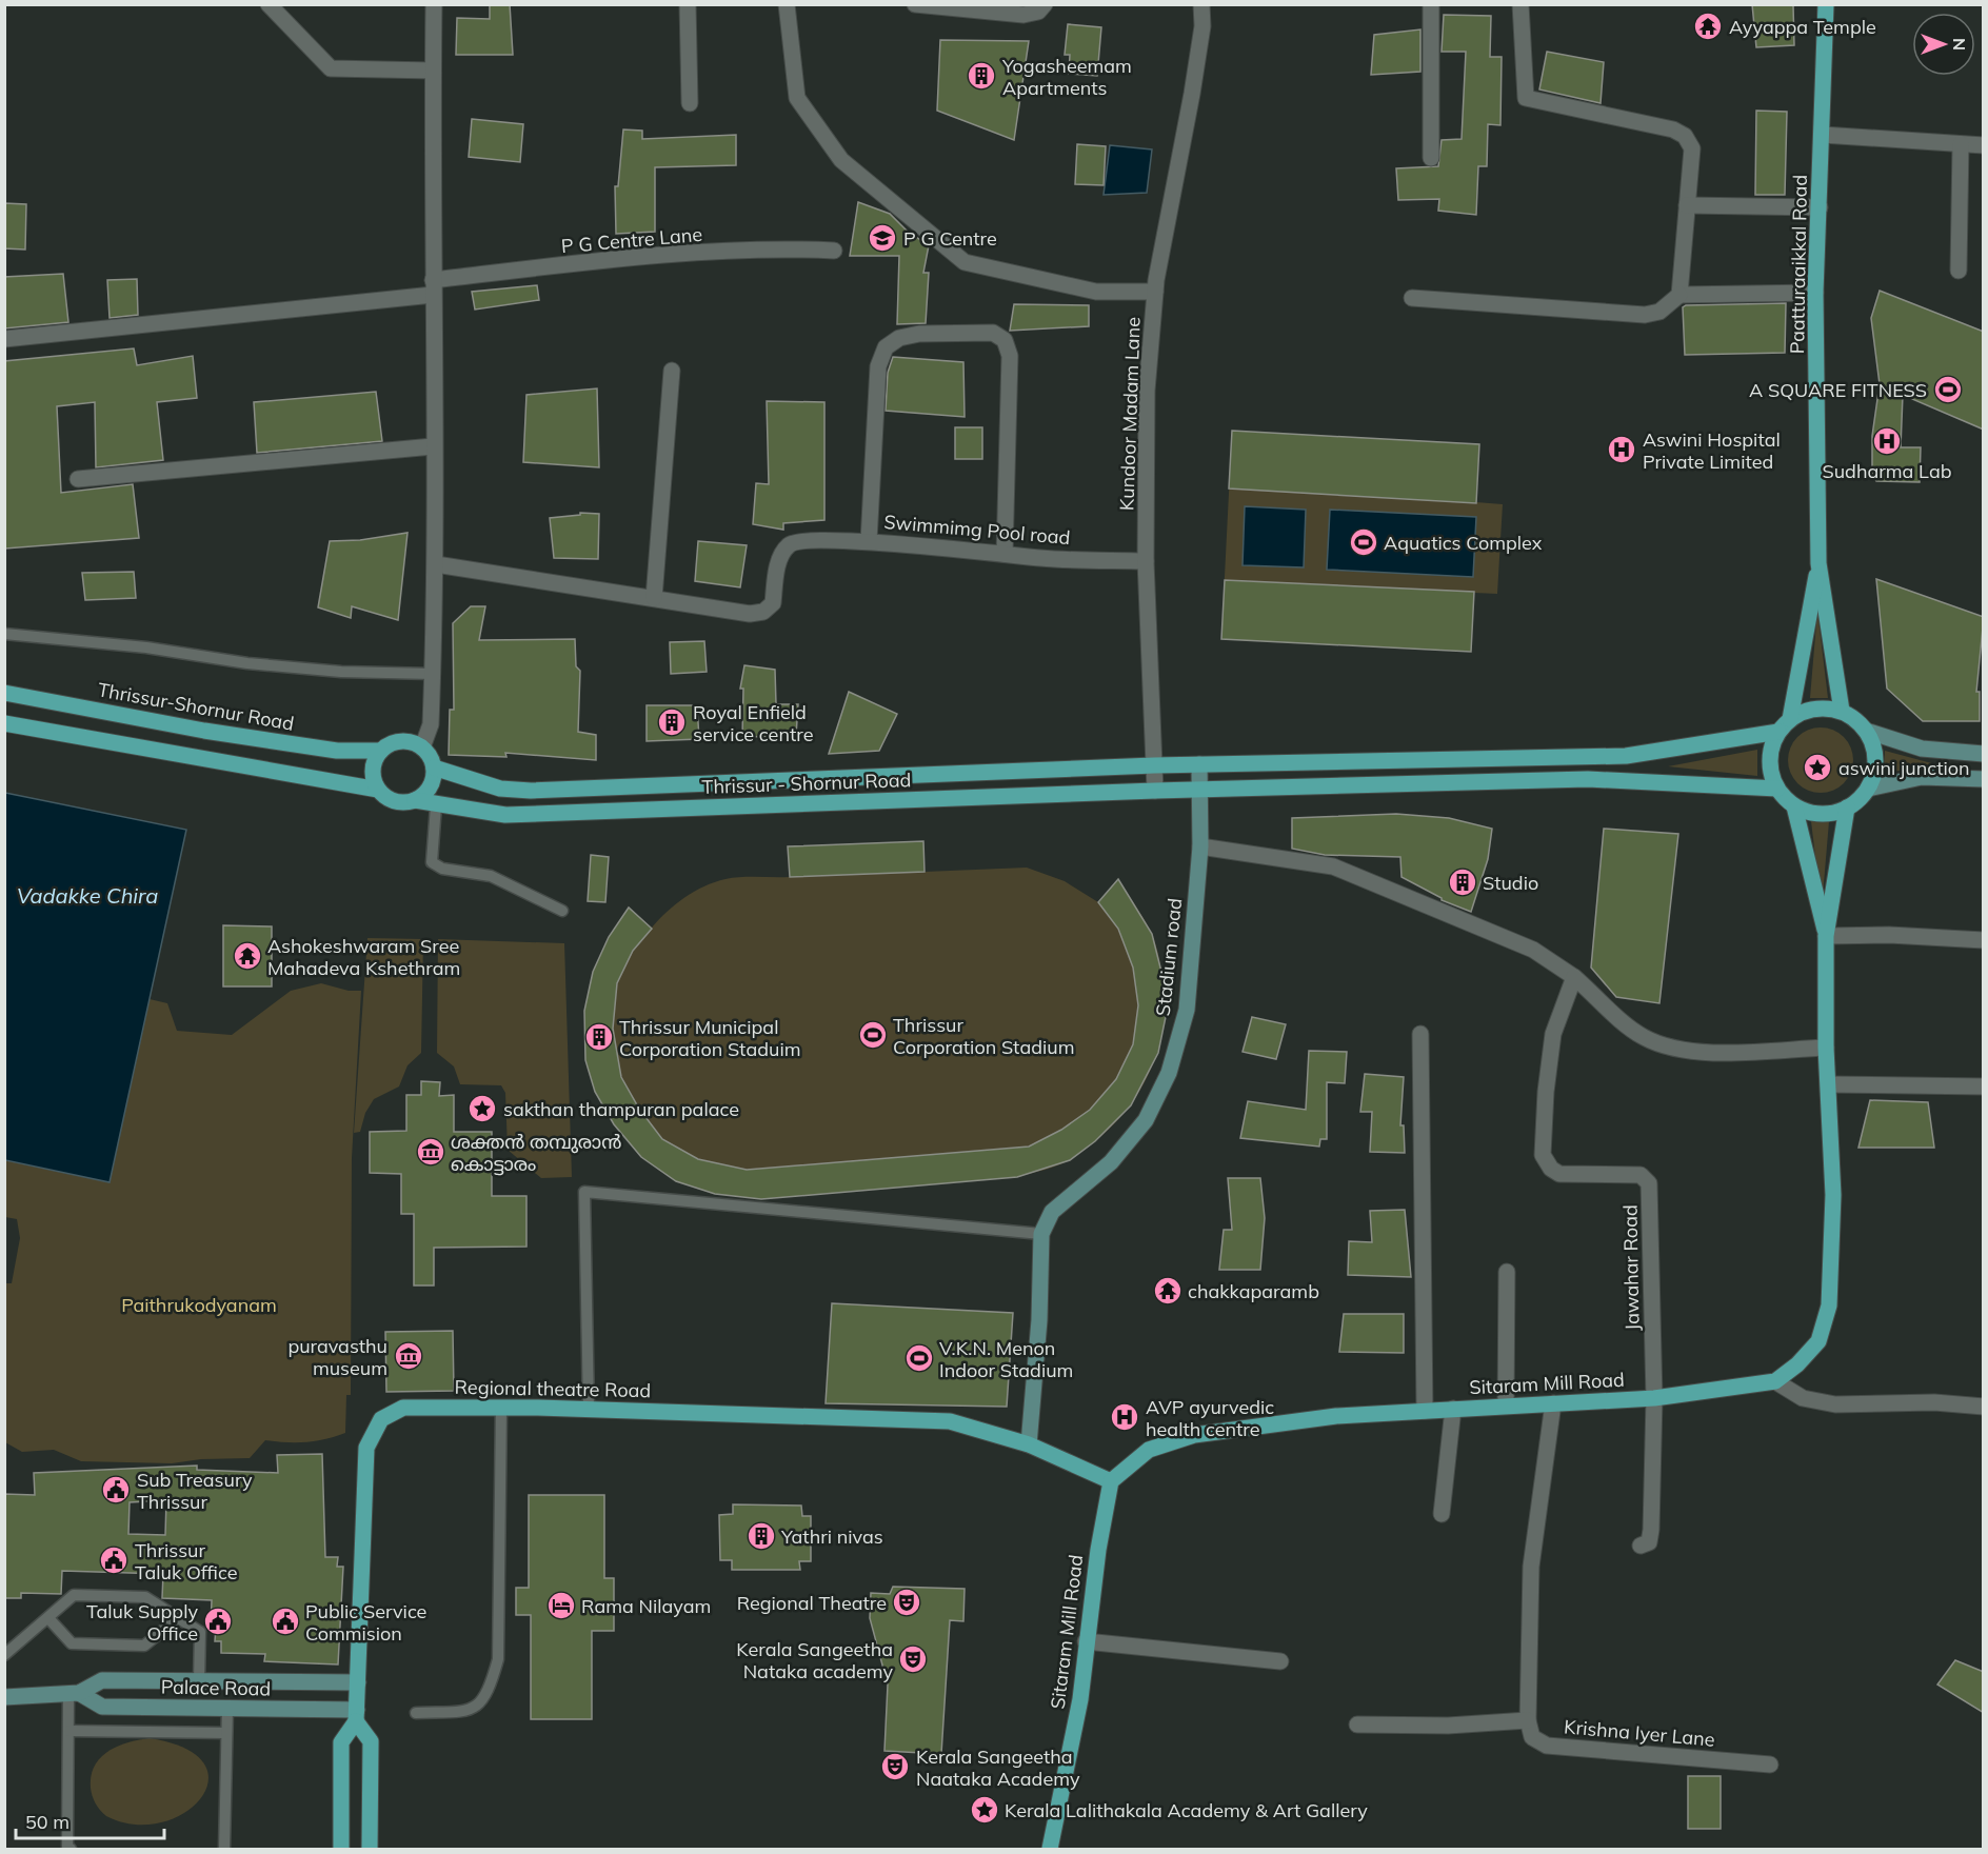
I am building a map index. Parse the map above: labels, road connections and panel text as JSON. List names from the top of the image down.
{
  "streets": {
    "main road": [
      "Paatturaaikkal Road",
      "Thrissur-Shornur Road",
      "Thrissur - Shornur Road",
      "Stadium road",
      "Sitaram Mill Road",
      "Regional theatre Road",
      "Palace Road"
    ],
    "street": [
      "P G Centre Lane",
      "Kundoor Madam Lane",
      "Swimmimg Pool road",
      "Jawahar Road",
      "Krishna Iyer Lane"
    ]
  },
  "crossings": [
    ["Kundoor Madam Lane", "Swimmimg Pool road"],
    ["Kundoor Madam Lane", "Thrissur - Shornur Road"],
    ["Thrissur-Shornur Road", "Thrissur - Shornur Road"],
    ["Thrissur - Shornur Road", "Stadium road"],
    ["Stadium road", "Regional theatre Road"],
    ["Jawahar Road", "Sitaram Mill Road"],
    ["Regional theatre Road", "Palace Road"]
  ],
  "water": ["Vadakke Chira"],
  "parks": ["Paithrukodyanam"],
  "places": {
    "temple": ["Ayyappa Temple", "Ashokeshwaram Sree Mahadeva Kshethram", "chakkaparamb"],
    "building": [
      "Yogasheemam Apartments",
      "Royal Enfield service centre",
      "Studio",
      "Thrissur Municipal Corporation Staduim",
      "Yathri nivas"
    ],
    "school or university": ["P G Centre"],
    "sports": [
      "A SQUARE FITNESS",
      "Aquatics Complex",
      "Thrissur Corporation Stadium",
      "V.K.N. Menon Indoor Stadium"
    ],
    "hospital": ["Sudharma Lab", "Aswini Hospital Private Limited", "AVP ayurvedic health centre"],
    "place": ["aswini junction", "sakthan thampuran palace", "Kerala Lalithakala Academy & Art Gallery"],
    "museum": ["ശക്തൻ തമ്പുരാൻ കൊട്ടാരം", "puravasthu museum"],
    "public building": [
      "Sub Treasury Thrissur",
      "Thrissur Taluk Office",
      "Taluk Supply Office",
      "Public Service Commision"
    ],
    "theatre": ["Regional Theatre", "Kerala Sangeetha Nataka academy", "Kerala Sangeetha Naataka Academy"],
    "hotel": ["Rama Nilayam"]
  },
  "scale_bar": "50 m",
  "north": "right"
}
